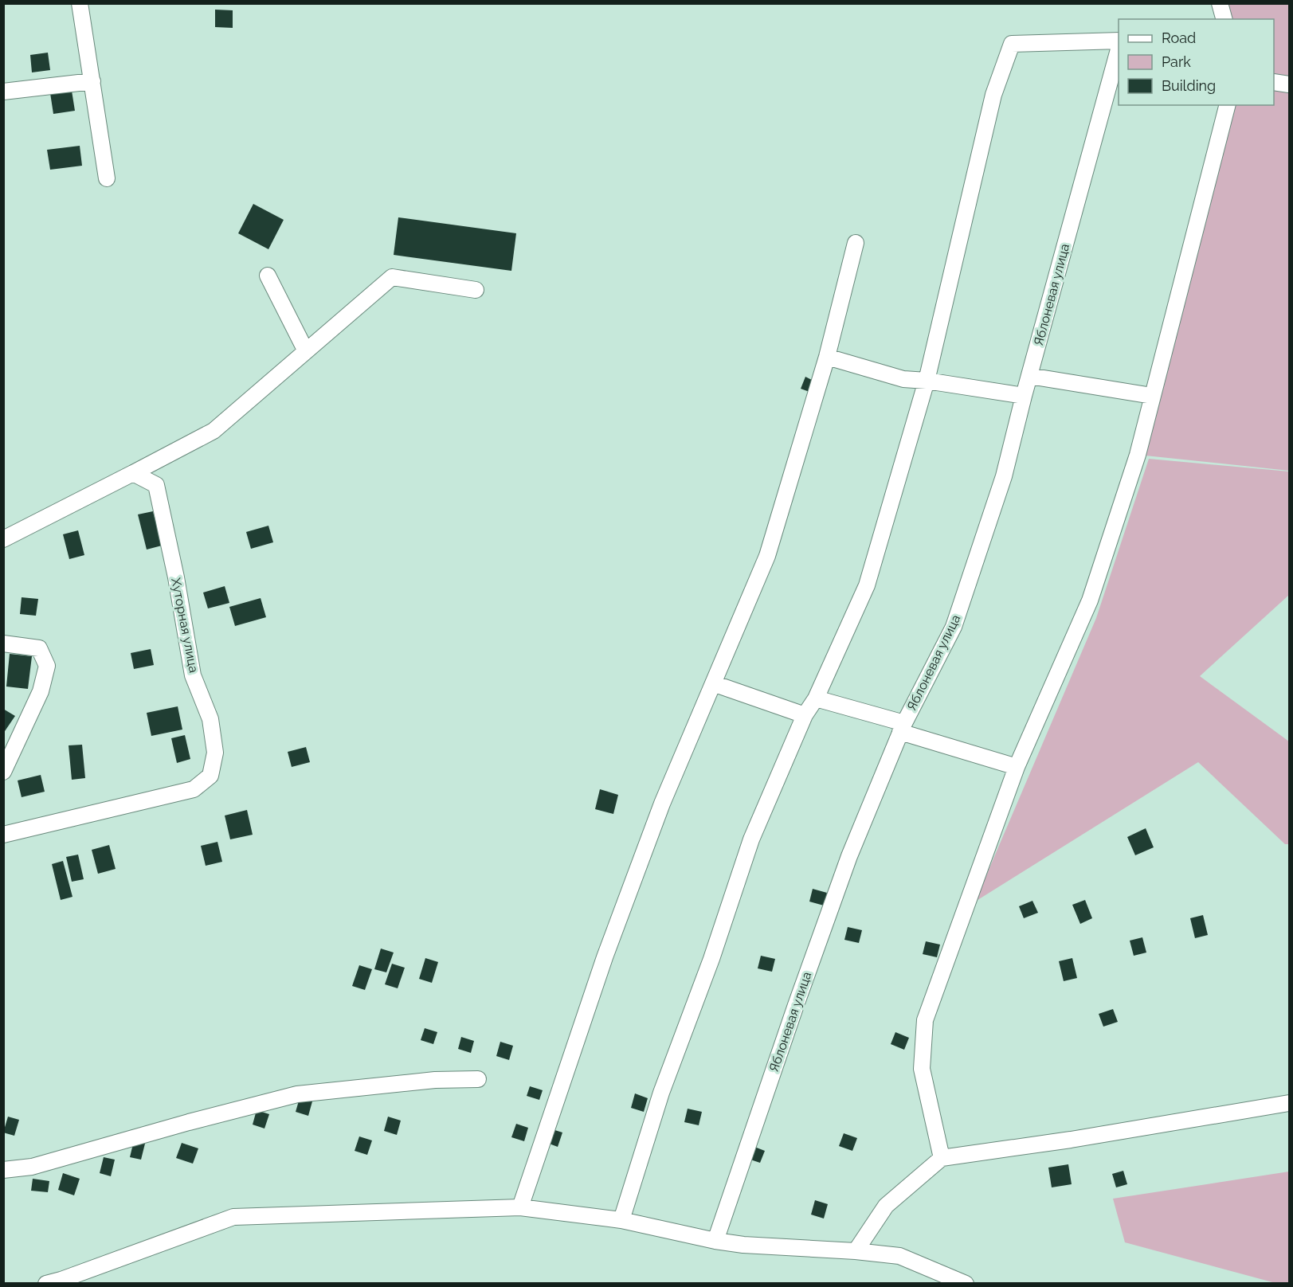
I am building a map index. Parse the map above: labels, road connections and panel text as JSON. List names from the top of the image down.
{
  "streets": {
    "street": ["Яблоневая улица", "Хуторная улица"]
  },
  "legend": ["Road", "Park", "Building"]
}
